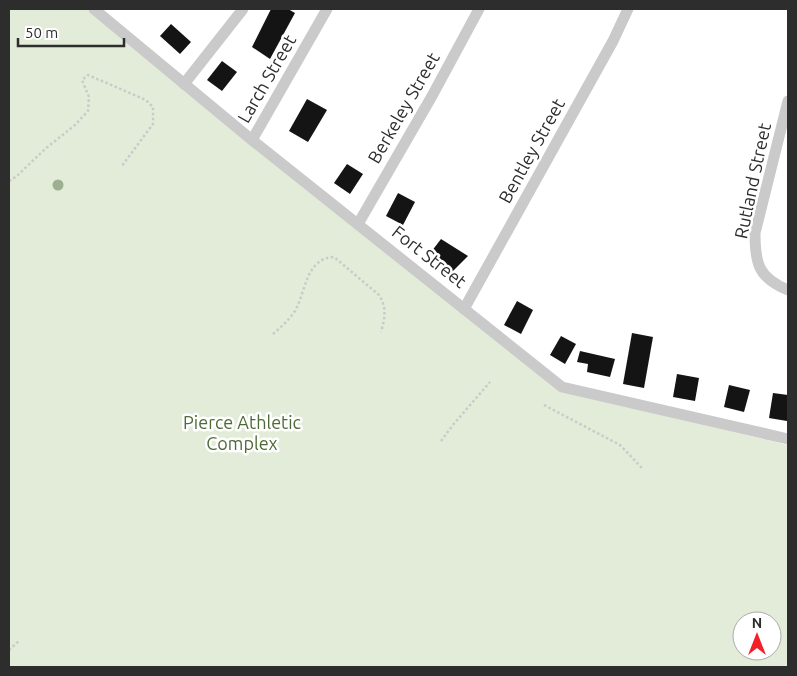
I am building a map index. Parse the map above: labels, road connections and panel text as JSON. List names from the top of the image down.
{
  "streets": {
    "street": [
      "Larch Street",
      "Berkeley Street",
      "Bentley Street",
      "Rutland Street",
      "Fort Street"
    ]
  },
  "crossings": [
    ["Larch Street", "Fort Street"],
    ["Berkeley Street", "Fort Street"],
    ["Bentley Street", "Fort Street"]
  ],
  "parks": ["Pierce Athletic Complex"],
  "scale_bar": "50 m",
  "north": "top"
}
